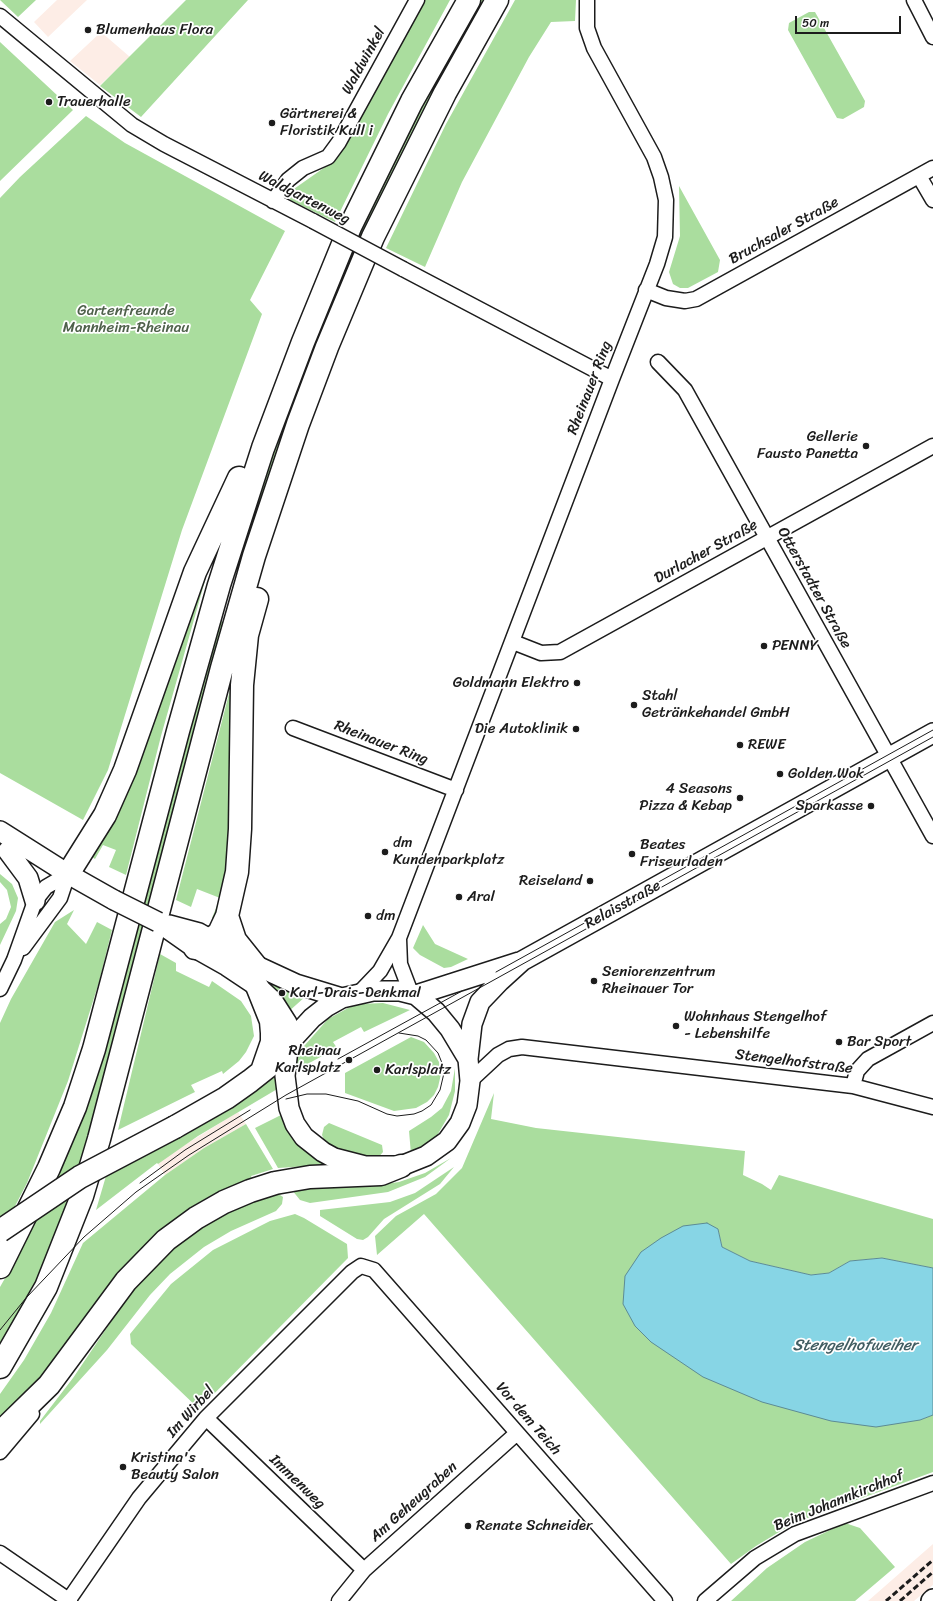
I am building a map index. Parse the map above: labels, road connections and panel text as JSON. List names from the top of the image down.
{
  "streets": {
    "main road": ["Relaisstraße"],
    "street": [
      "Waldwinkel",
      "Waldgartenweg",
      "Bruchsaler Straße",
      "Rheinauer Ring",
      "Durlacher Straße",
      "Otterstadter Straße",
      "Stengelhofstraße",
      "Im Wirbel",
      "Vor dem Teich",
      "Immenweg",
      "Beim Johannkirchhof",
      "Am Geheugraben"
    ]
  },
  "crossings": [
    ["Waldwinkel", "Waldgartenweg"],
    ["Waldgartenweg", "Rheinauer Ring"],
    ["Bruchsaler Straße", "Rheinauer Ring"],
    ["Rheinauer Ring", "Durlacher Straße"],
    ["Rheinauer Ring", "Relaisstraße"],
    ["Durlacher Straße", "Otterstadter Straße"],
    ["Otterstadter Straße", "Relaisstraße"],
    ["Im Wirbel", "Vor dem Teich"],
    ["Im Wirbel", "Immenweg"],
    ["Vor dem Teich", "Am Geheugraben"],
    ["Immenweg", "Am Geheugraben"]
  ],
  "water": ["Stengelhofweiher"],
  "parks": ["Gartenfreunde Mannheim-Rheinau"],
  "places": [
    "Blumenhaus Flora",
    "Trauerhalle",
    "Gärtnerei & Floristik Kull i",
    "Gellerie Fausto Panetta",
    "PENNY",
    "Goldmann Elektro",
    "Stahl Getränkehandel GmbH",
    "Die Autoklinik",
    "REWE",
    "Golden Wok",
    "4 Seasons Pizza & Kebap",
    "Sparkasse",
    "dm Kundenparkplatz",
    "Beates Friseurladen",
    "Reiseland",
    "Aral",
    "dm",
    "Seniorenzentrum Rheinauer Tor",
    "Karl-Drais-Denkmal",
    "Wohnhaus Stengelhof - Lebenshilfe",
    "Bar Sport",
    "Rheinau Karlsplatz",
    "Karlsplatz",
    "Kristina's Beauty Salon",
    "Renate Schneider"
  ],
  "scale_bar": "50 m"
}
